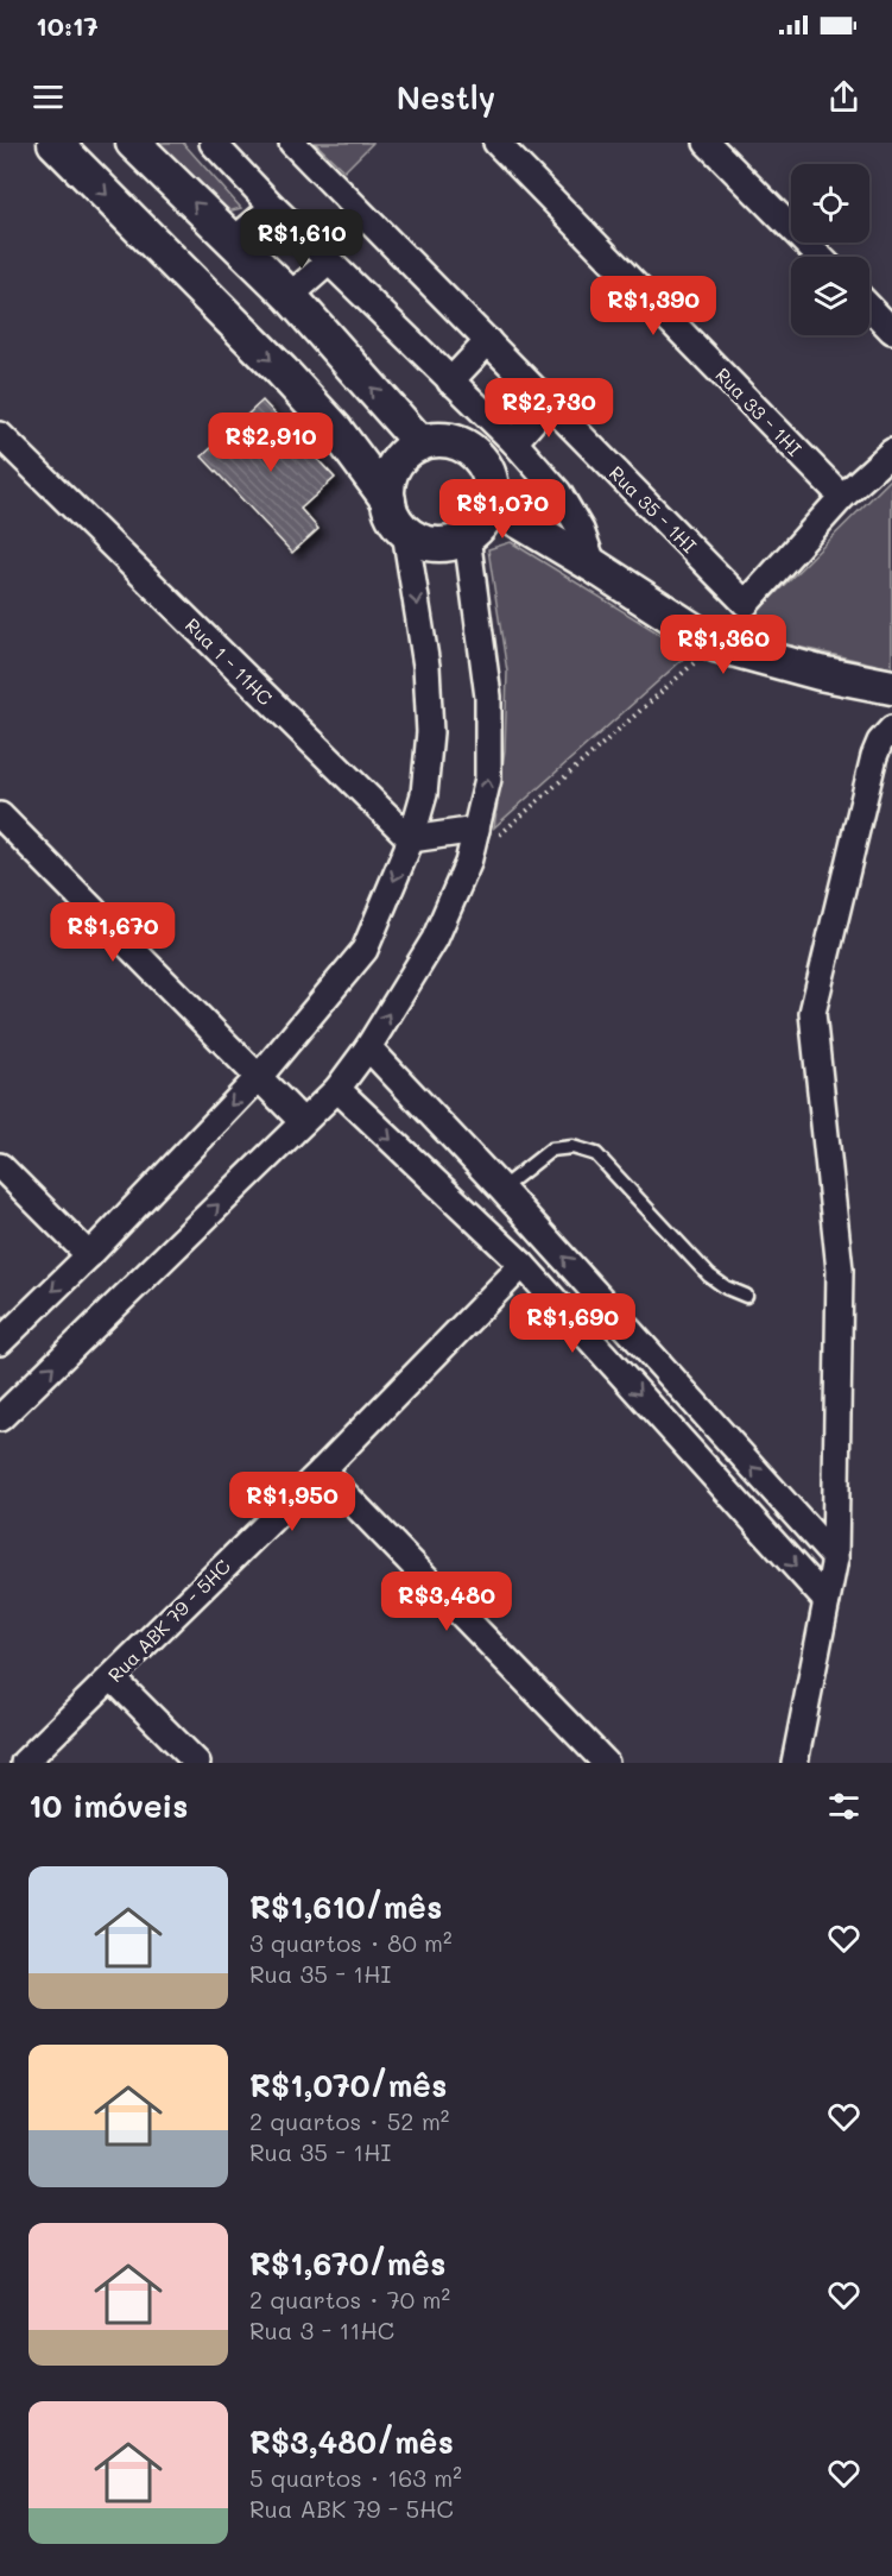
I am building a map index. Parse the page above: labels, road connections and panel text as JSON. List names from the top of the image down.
{
  "streets": {
    "street": [
      "Rua 33 - 1HI",
      "Rua 35 - 1HI",
      "Rua 1 - 11HC",
      "Rua ABK 79 - 5HC"
    ]
  },
  "crossings": [
    ["Rua 33 - 1HI", "Rua 35 - 1HI"]
  ],
  "page": {
    "status": "10:17",
    "header": "Nestly",
    "price": [
      "R$1,610",
      "R$1,390",
      "R$2,730",
      "R$2,910",
      "R$1,070",
      "R$1,360",
      "R$1,670",
      "R$1,690",
      "R$1,950",
      "R$3,480"
    ],
    "heading": "10 imóveis",
    "list": [
      {
        "name": "R$1,610/mês",
        "note": "3 quartos · 80 m² · Rua 35 - 1HI"
      },
      {
        "name": "R$1,070/mês",
        "note": "2 quartos · 52 m² · Rua 35 - 1HI"
      },
      {
        "name": "R$1,670/mês",
        "note": "2 quartos · 70 m² · Rua 3 - 11HC"
      },
      {
        "name": "R$3,480/mês",
        "note": "5 quartos · 163 m² · Rua ABK 79 - 5HC"
      }
    ]
  }
}
